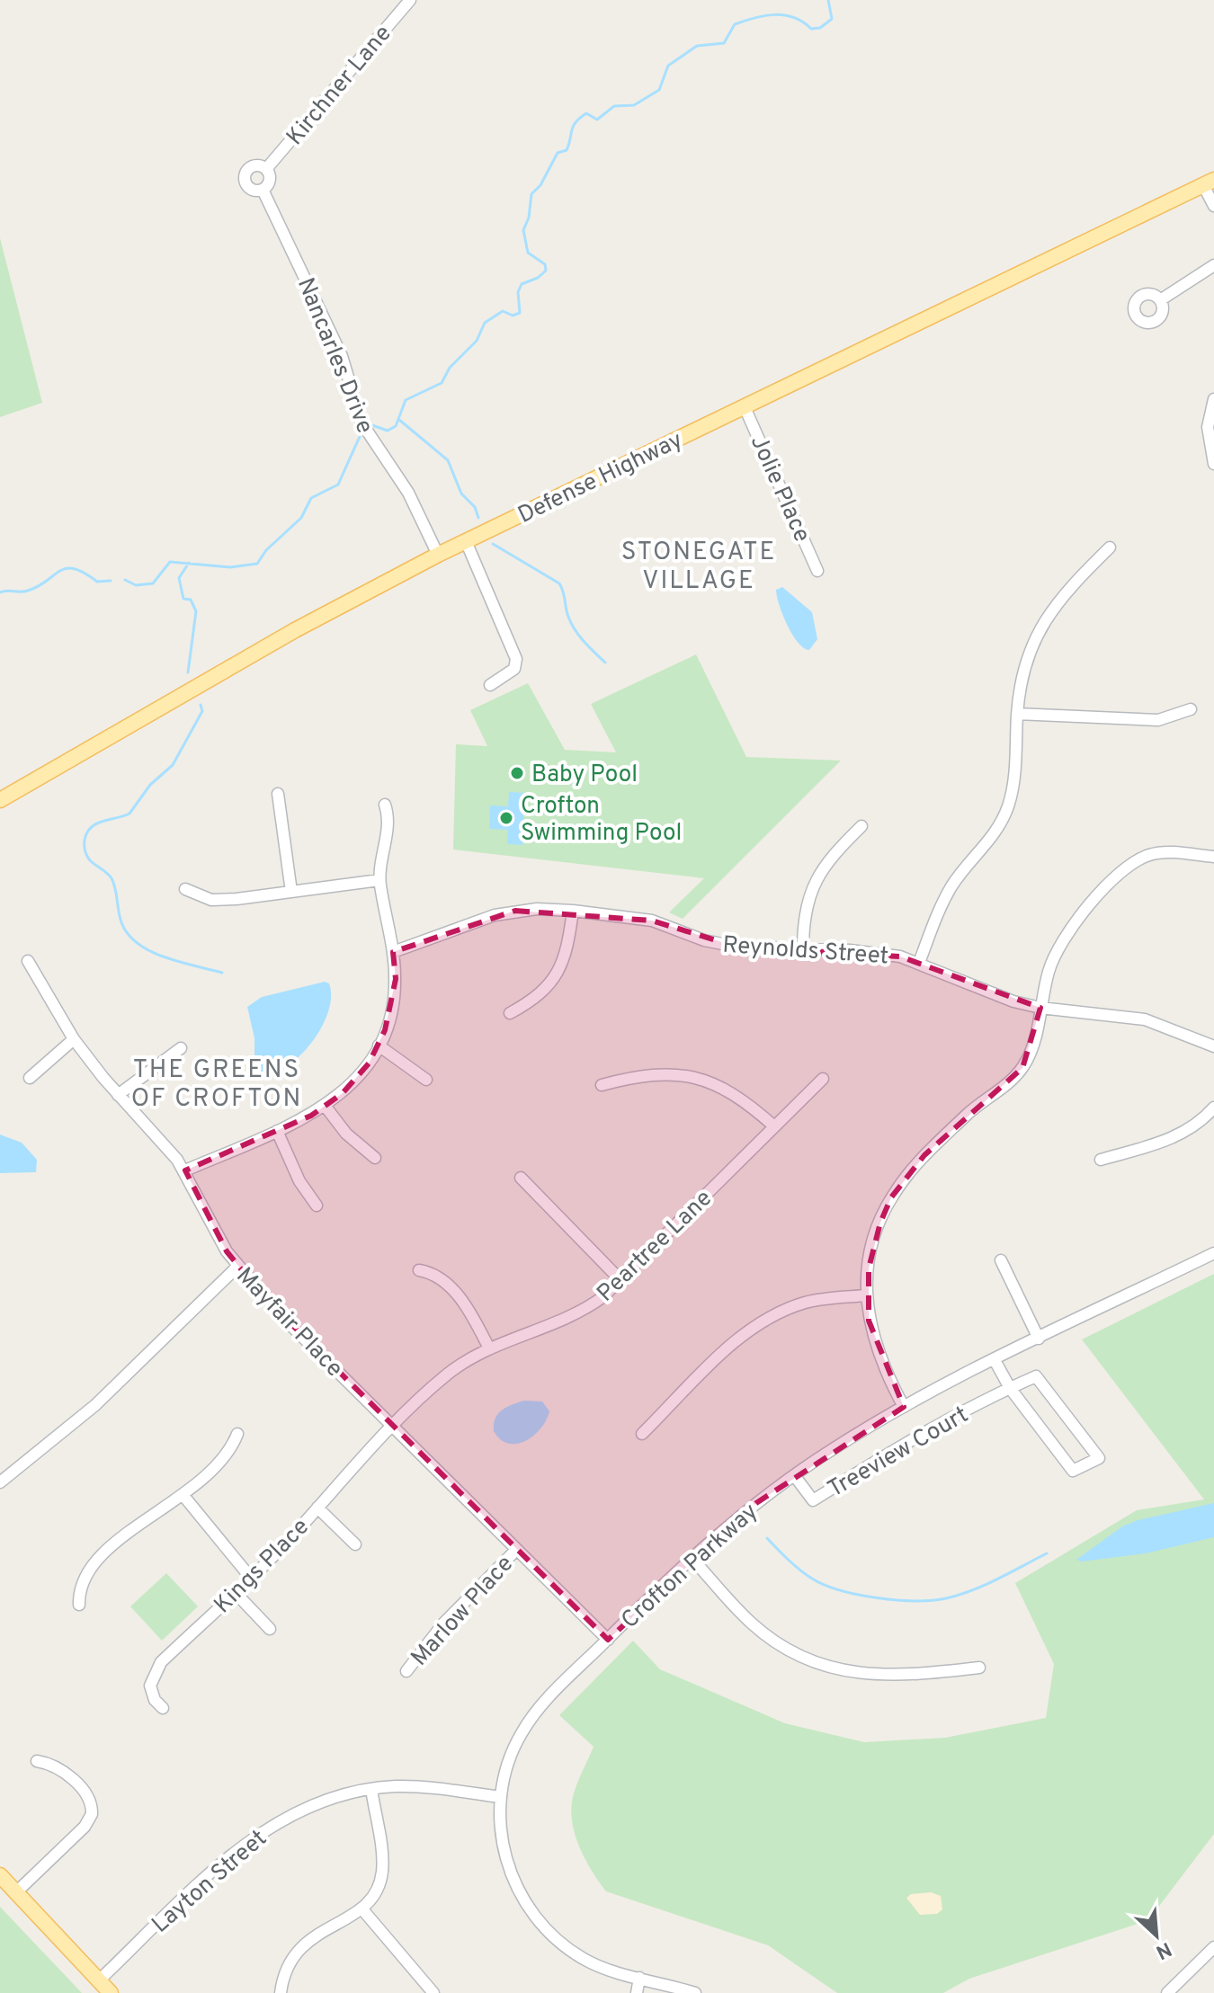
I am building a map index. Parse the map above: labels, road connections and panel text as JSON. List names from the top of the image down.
{
  "streets": {
    "main road": ["Defense Highway"],
    "street": [
      "Kirchner Lane",
      "Nancarles Drive",
      "Jolie Place",
      "Reynolds Street",
      "Peartree Lane",
      "Mayfair Place",
      "Treeview Court",
      "Kings Place",
      "Crofton Parkway",
      "Marlow Place",
      "Layton Street"
    ]
  },
  "crossings": [
    ["Kirchner Lane", "Nancarles Drive"],
    ["Nancarles Drive", "Defense Highway"],
    ["Defense Highway", "Jolie Place"],
    ["Peartree Lane", "Mayfair Place"],
    ["Peartree Lane", "Kings Place"],
    ["Mayfair Place", "Kings Place"],
    ["Mayfair Place", "Crofton Parkway"],
    ["Mayfair Place", "Marlow Place"],
    ["Treeview Court", "Crofton Parkway"],
    ["Crofton Parkway", "Layton Street"]
  ],
  "districts": ["STONEGATE VILLAGE", "THE GREENS OF CROFTON"],
  "places": ["Baby Pool", "Crofton Swimming Pool"],
  "north": "bottom right"
}
